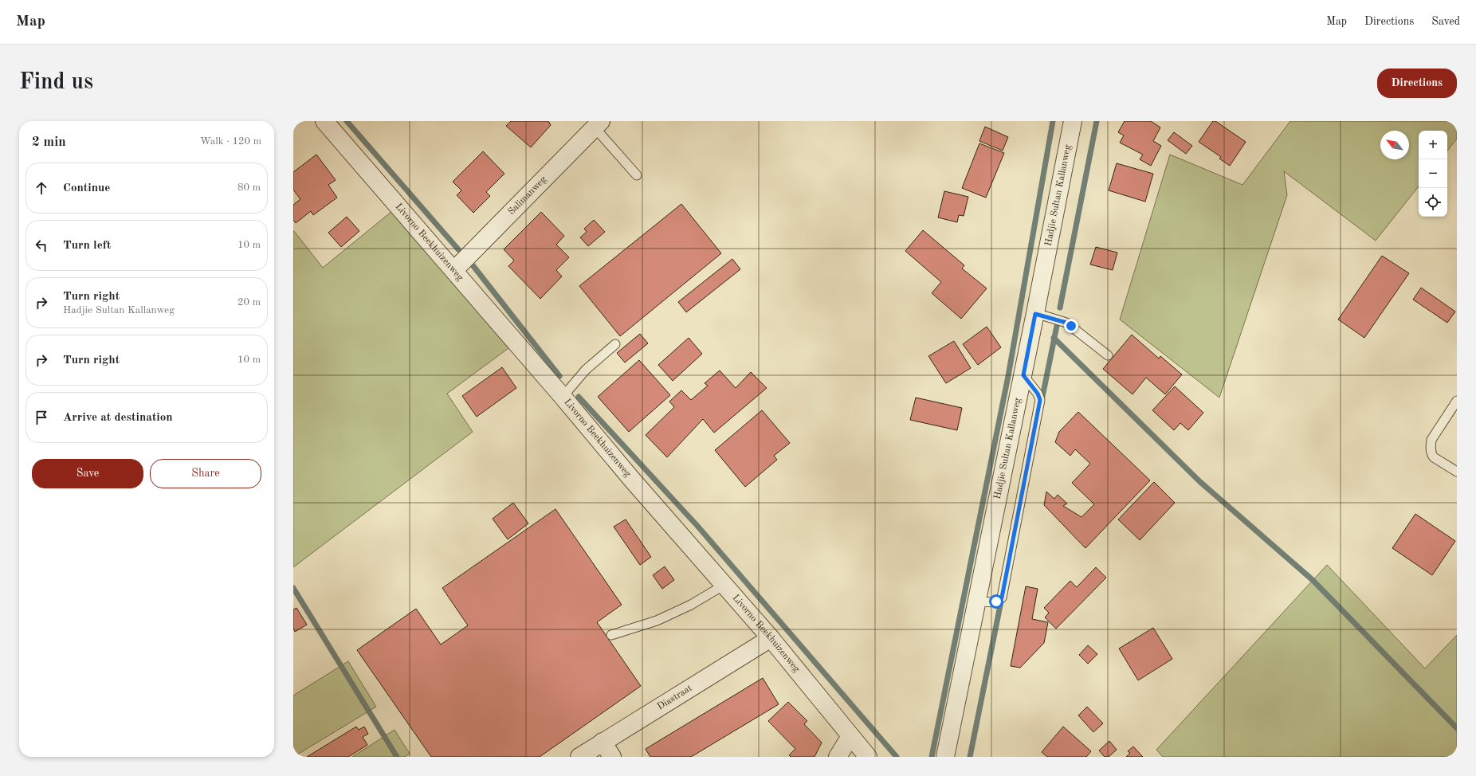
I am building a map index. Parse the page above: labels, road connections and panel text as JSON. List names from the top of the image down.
{
  "streets": {
    "street": [
      "Hadjie Sultan Kallanweg",
      "Salimanweg",
      "Livorno Beekhuizenweg",
      "Diastraat"
    ]
  },
  "crossings": [
    ["Salimanweg", "Livorno Beekhuizenweg"],
    ["Livorno Beekhuizenweg", "Diastraat"]
  ],
  "north": "top left",
  "page": {
    "header": "Map",
    "nav": ["Map", "Directions", "Saved"],
    "buttons": [
      "Directions",
      ["Save", "Share"]
    ],
    "title": "Find us",
    "heading": ["2 min", "Walk · 120 m"],
    "map_buttons": ["+", "−"],
    "list": [
      ["Continue", "80 m"],
      ["Turn left", "10 m"],
      ["Turn right", "Hadjie Sultan Kallanweg", "20 m"],
      ["Turn right", "10 m"],
      "Arrive at destination"
    ]
  }
}
